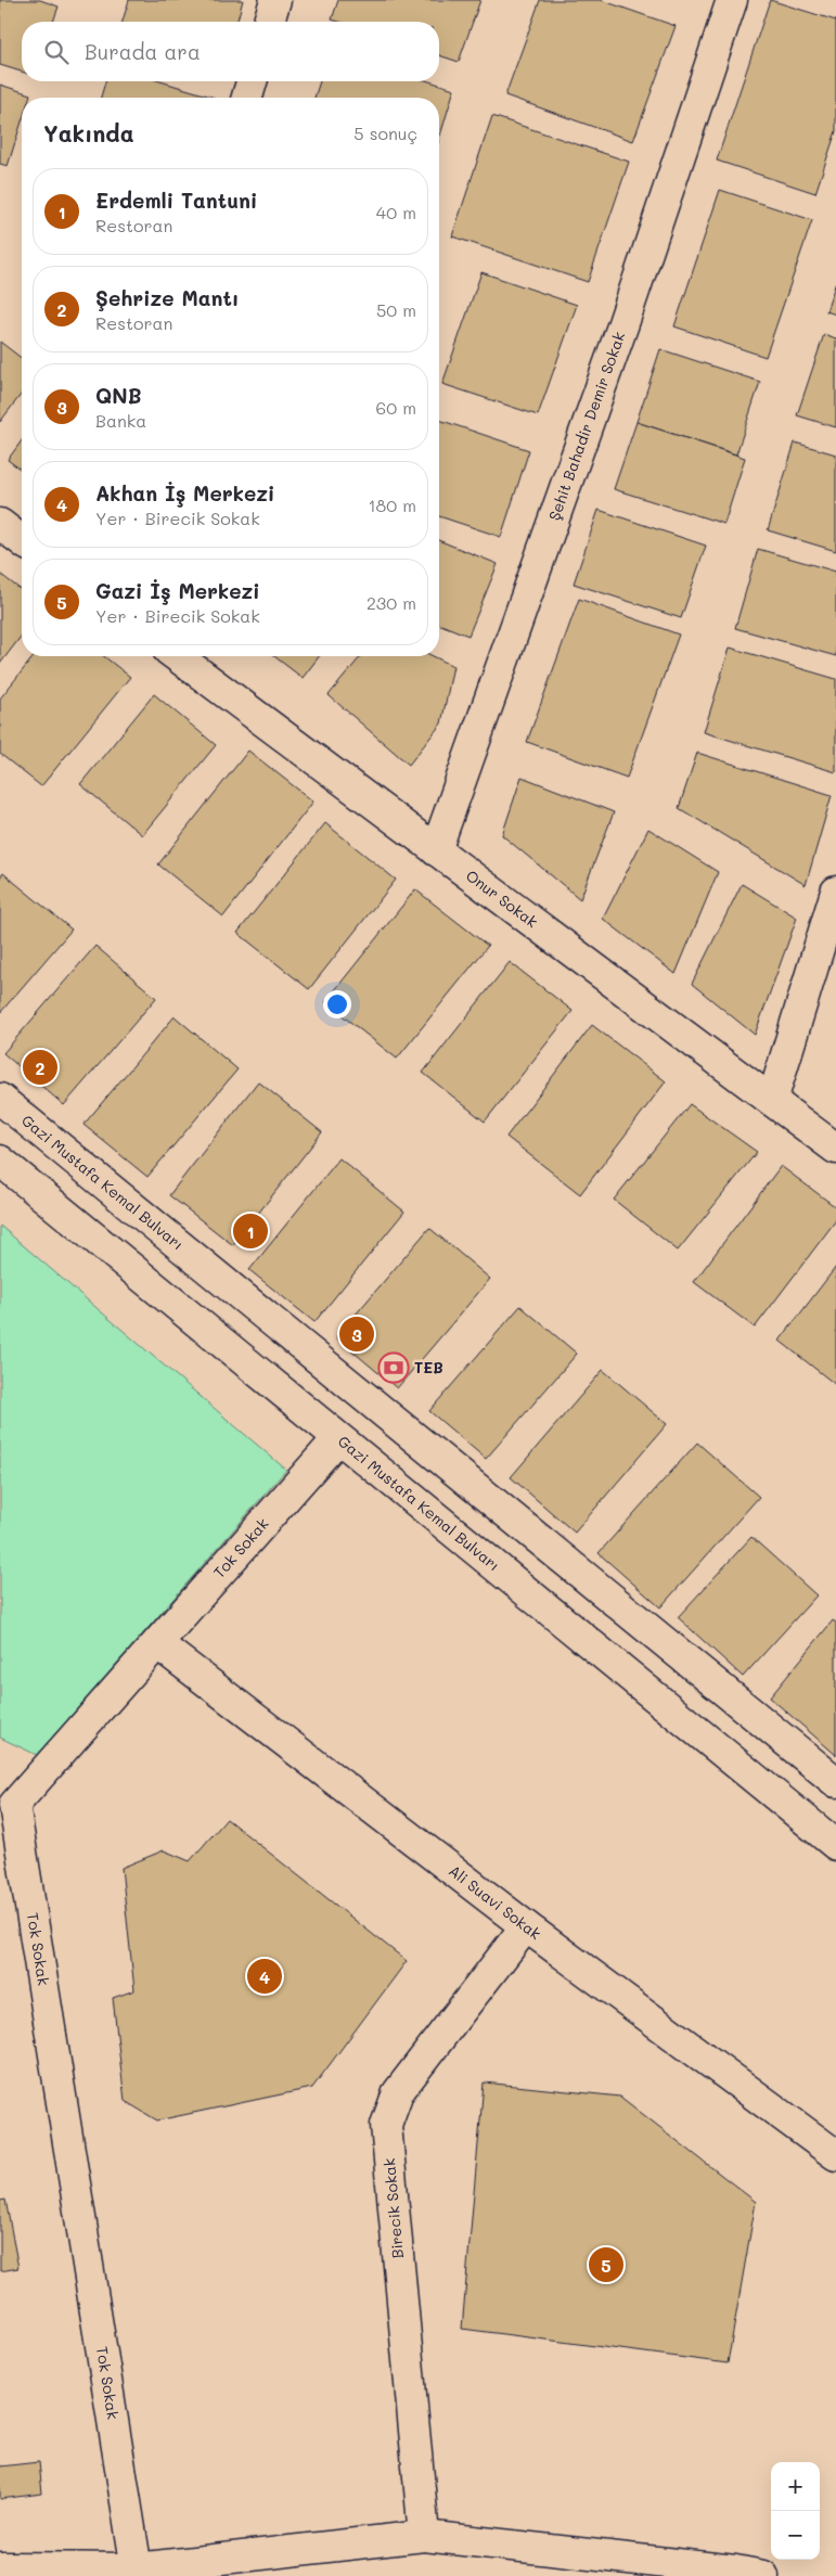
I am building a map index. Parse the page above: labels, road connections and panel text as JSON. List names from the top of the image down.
{
  "streets": {
    "street": [
      "Şehit Bahadir Demir Sokak",
      "Onur Sokak",
      "Gazi Mustafa Kemal Bulvarı",
      "Tok Sokak",
      "Ali Suavi Sokak",
      "Birecik Sokak"
    ]
  },
  "crossings": [
    ["Şehit Bahadir Demir Sokak", "Onur Sokak"],
    ["Gazi Mustafa Kemal Bulvarı", "Tok Sokak"],
    ["Tok Sokak", "Ali Suavi Sokak"],
    ["Ali Suavi Sokak", "Birecik Sokak"]
  ],
  "places": {
    "bank": ["TEB"]
  },
  "page": {
    "search": "Burada ara",
    "heading": ["Yakında", "5 sonuç"],
    "list": [
      {
        "mark": "1",
        "name": "Erdemli Tantuni",
        "note": "Restoran",
        "value": "40 m"
      },
      {
        "mark": "2",
        "name": "Şehrize Mantı",
        "note": "Restoran",
        "value": "50 m"
      },
      {
        "mark": "3",
        "name": "QNB",
        "note": "Banka",
        "value": "60 m"
      },
      {
        "mark": "4",
        "name": "Akhan İş Merkezi",
        "note": "Yer · Birecik Sokak",
        "value": "180 m"
      },
      {
        "mark": "5",
        "name": "Gazi İş Merkezi",
        "note": "Yer · Birecik Sokak",
        "value": "230 m"
      }
    ],
    "pins": [
      "2",
      "1",
      "3",
      "4",
      "5"
    ],
    "map_buttons": ["+", "−"]
  }
}
